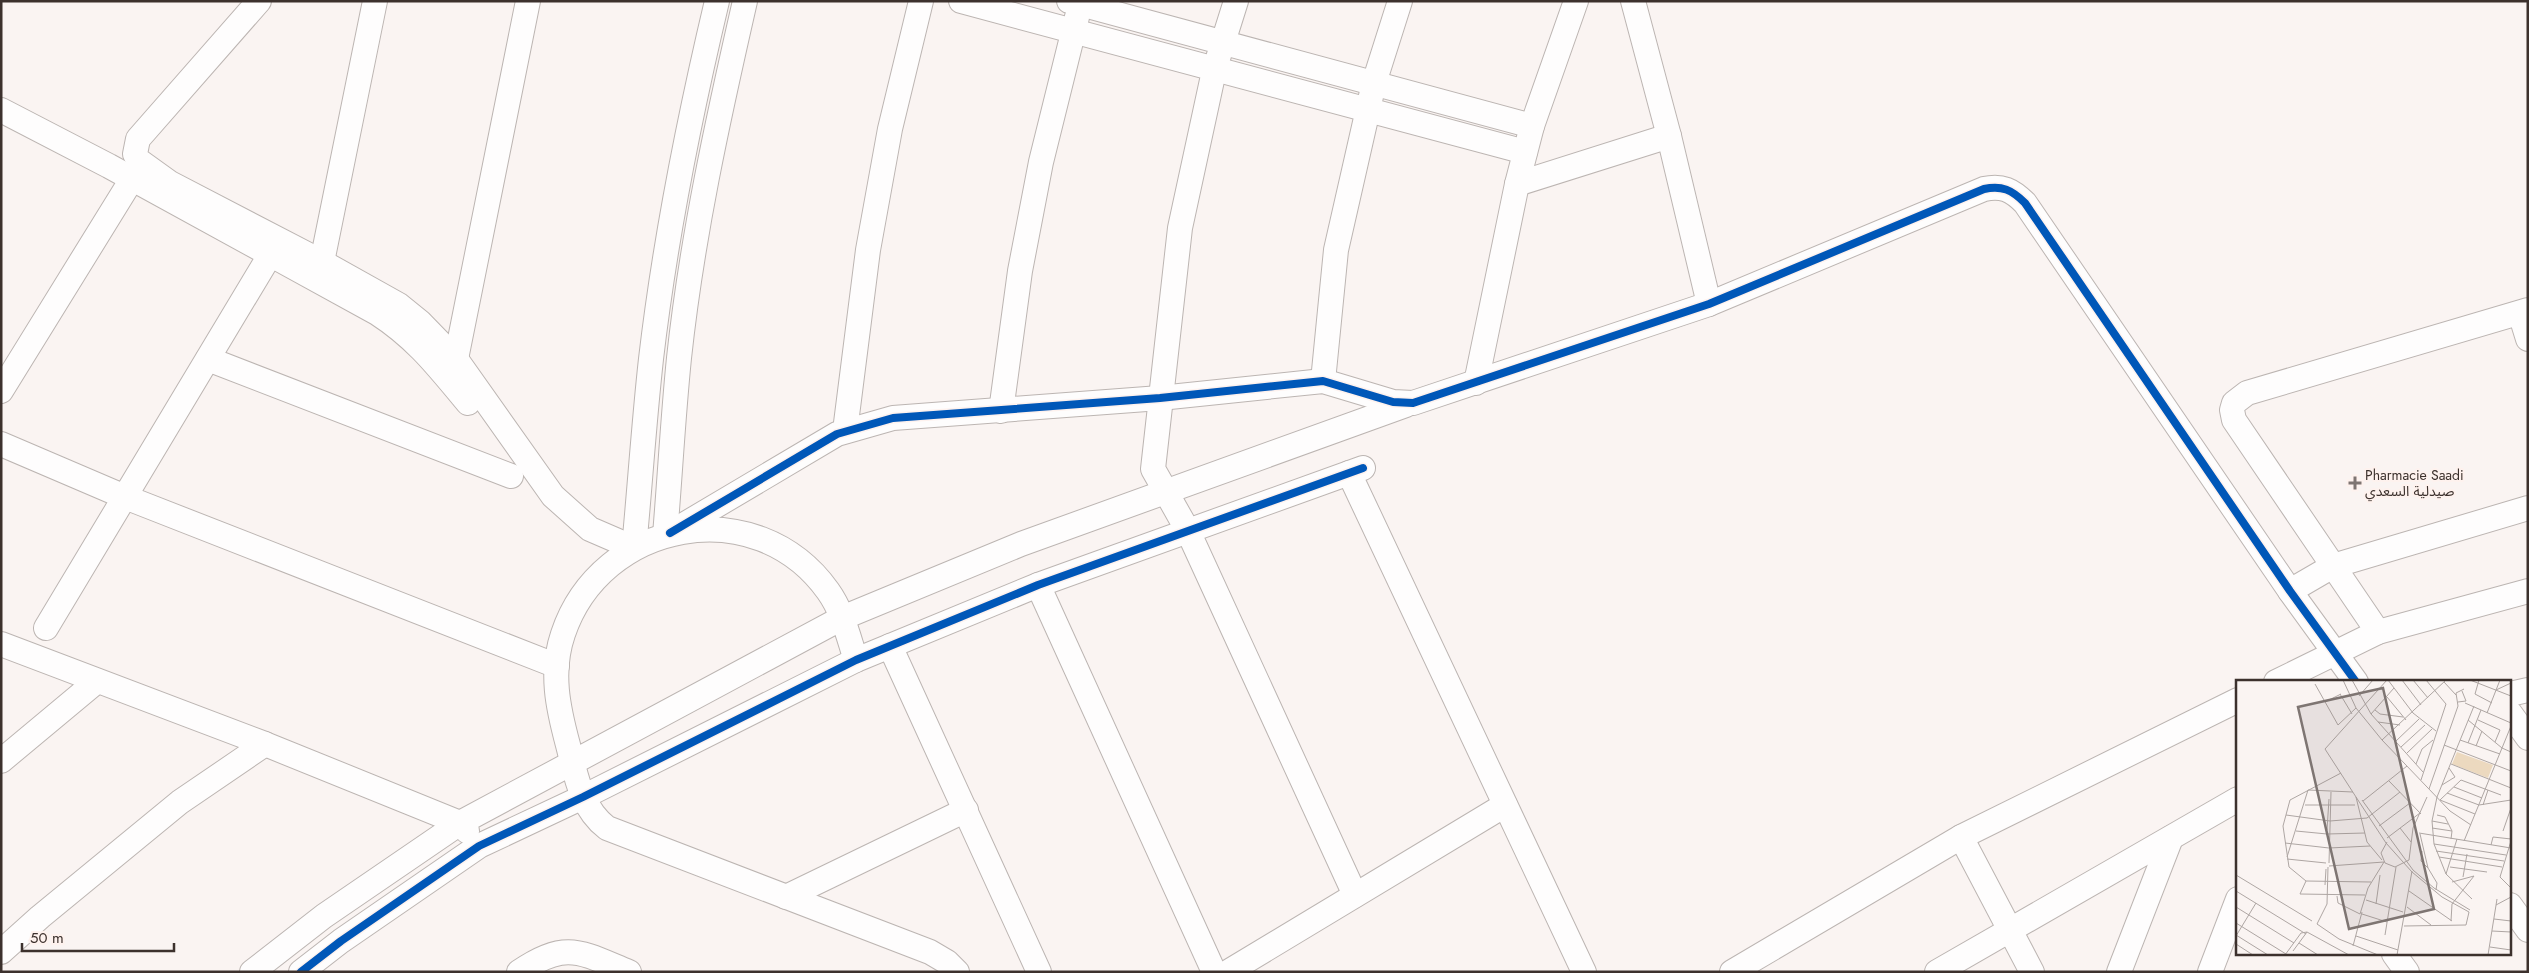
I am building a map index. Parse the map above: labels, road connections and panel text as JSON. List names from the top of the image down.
{
  "places": {
    "health": ["Pharmacie Saadi صيدلية السعدي"]
  },
  "scale_bar": "50 m"
}
